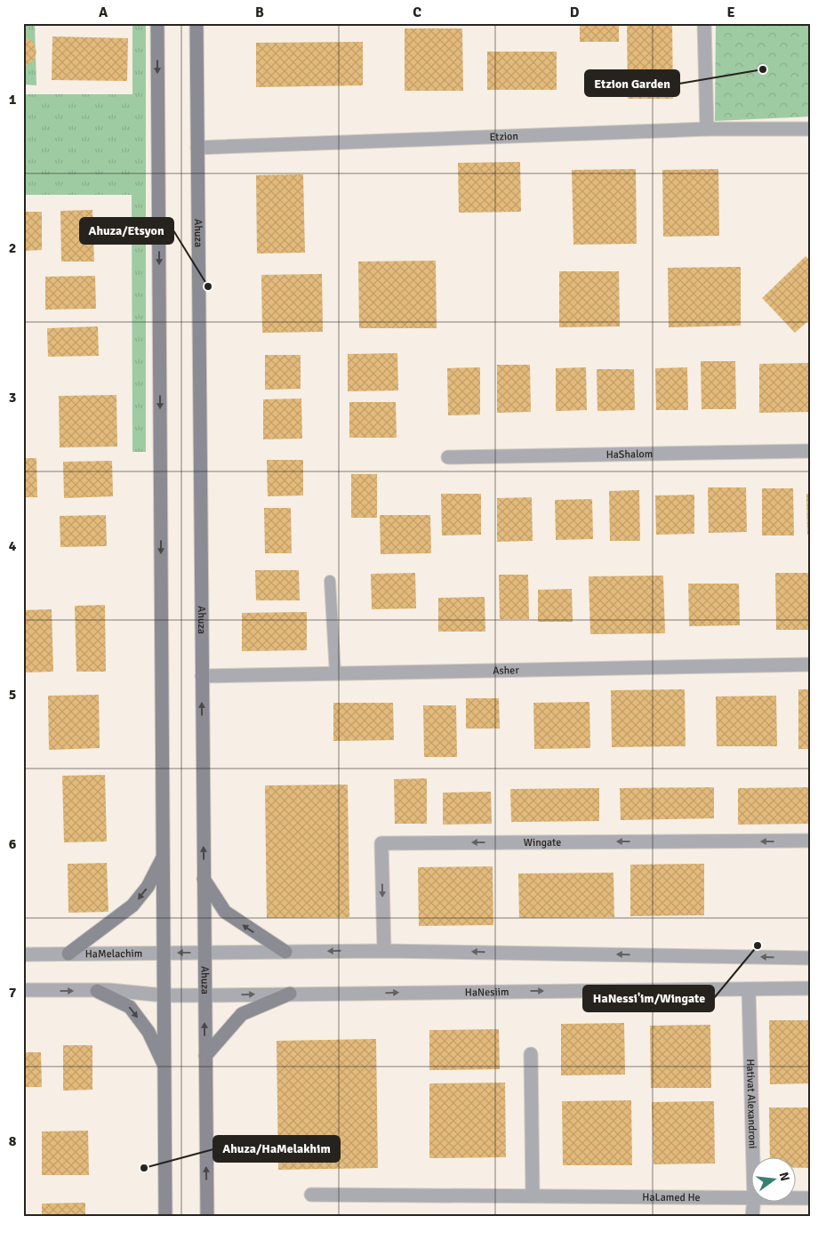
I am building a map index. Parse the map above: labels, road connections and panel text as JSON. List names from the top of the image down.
{
  "streets": {
    "main road": ["Ahuza"],
    "street": [
      "Etzion",
      "HaShalom",
      "Asher",
      "Wingate",
      "HaMelachim",
      "HaNesiim",
      "Hativat Alexandroni",
      "HaLamed He"
    ]
  },
  "crossings": [
    ["Etzion", "Ahuza"],
    ["Ahuza", "Asher"],
    ["Ahuza", "HaMelachim"],
    ["Ahuza", "HaNesiim"],
    ["HaNesiim", "Hativat Alexandroni"]
  ],
  "places": [
    "Etzion Garden",
    "Ahuza/Etsyon",
    "HaNessi'im/Wingate",
    "Ahuza/HaMelakhim"
  ],
  "north": "right",
  "grid": {
    "columns": [
      "A",
      "B",
      "C",
      "D",
      "E"
    ],
    "rows": [
      "1",
      "2",
      "3",
      "4",
      "5",
      "6",
      "7",
      "8"
    ]
  }
}
